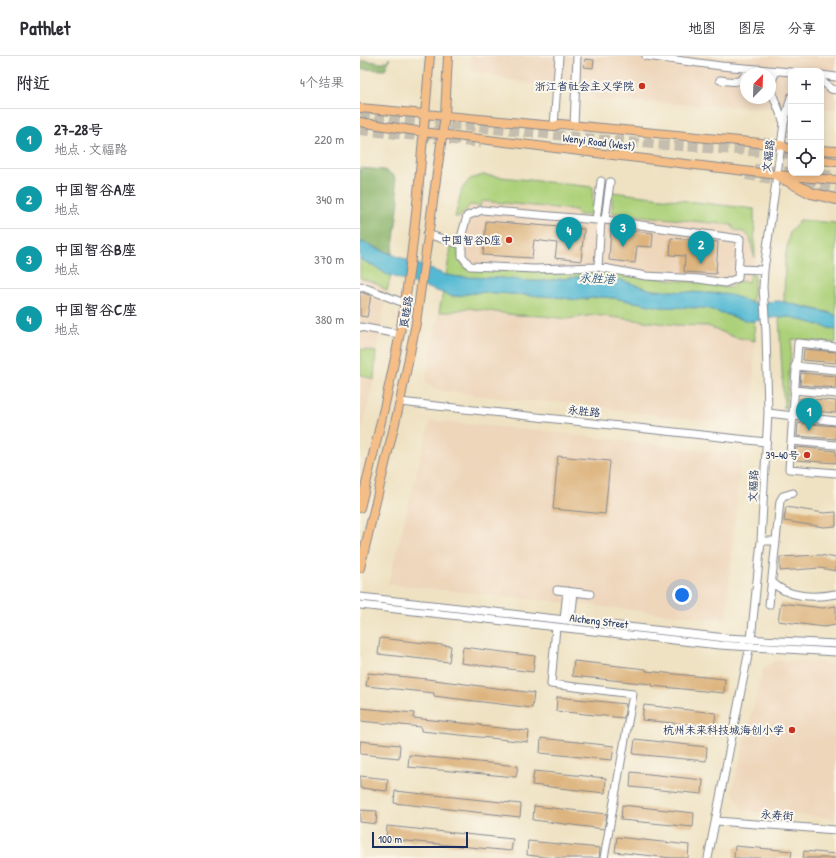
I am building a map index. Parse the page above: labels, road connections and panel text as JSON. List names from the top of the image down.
{
  "streets": {
    "main road": ["Wenyi Road (West)", "良睦路"],
    "street": [
      "文福路",
      "永胜路",
      "Aicheng Street",
      "永寿街"
    ]
  },
  "crossings": [
    ["Wenyi Road (West)", "文福路"],
    ["Wenyi Road (West)", "良睦路"],
    ["文福路", "永胜路"],
    ["文福路", "Aicheng Street"],
    ["文福路", "永寿街"],
    ["良睦路", "永胜路"]
  ],
  "water": ["永胜港"],
  "places": [
    "浙江省社会主义学院",
    "中国智谷D座",
    "39-40号",
    "杭州未来科技城海创小学"
  ],
  "scale_bar": "100 m",
  "north": "top right",
  "page": {
    "header": "Pathlet",
    "nav": ["地图", "图层", "分享"],
    "heading": ["附近", "4个结果"],
    "map_buttons": ["+", "−"],
    "list": [
      {
        "mark": "1",
        "name": "27-28号",
        "note": "地点 · 文福路",
        "value": "220 m"
      },
      {
        "mark": "2",
        "name": "中国智谷A座",
        "note": "地点",
        "value": "340 m"
      },
      {
        "mark": "3",
        "name": "中国智谷B座",
        "note": "地点",
        "value": "370 m"
      },
      {
        "mark": "4",
        "name": "中国智谷C座",
        "note": "地点",
        "value": "380 m"
      }
    ],
    "pins": [
      "3",
      "4",
      "2",
      "1"
    ],
    "scale": "100 m"
  }
}
